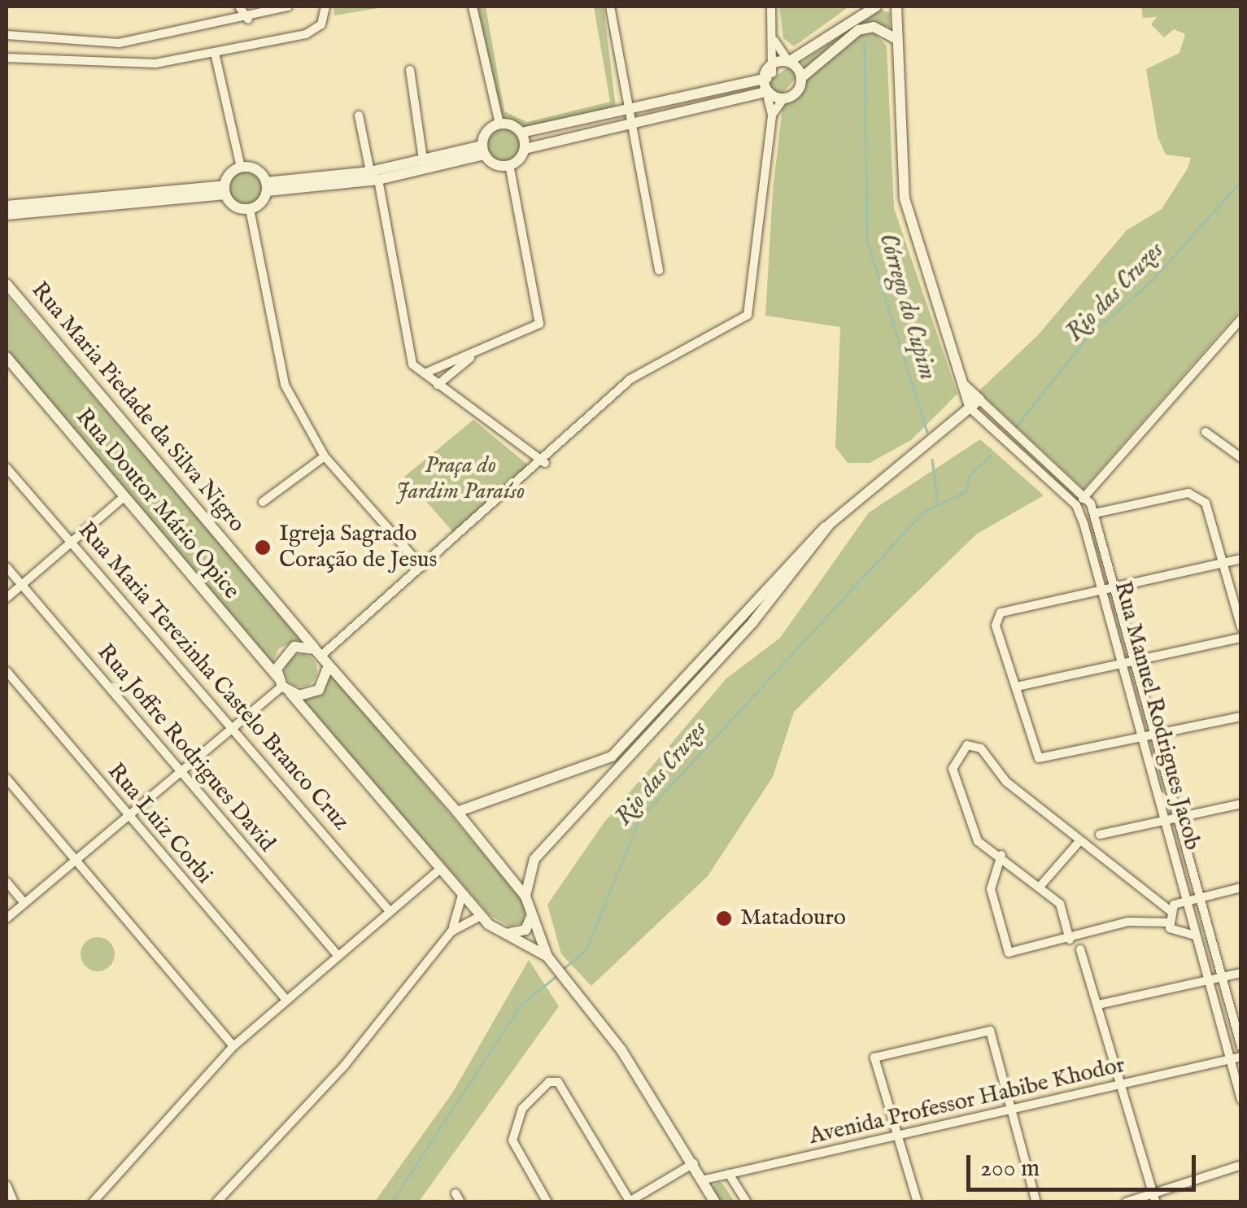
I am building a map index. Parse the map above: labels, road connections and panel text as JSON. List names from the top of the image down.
{
  "streets": {
    "street": [
      "Rua Maria Piedade da Silva Nigro",
      "Rua Doutor Mário Opice",
      "Rua Maria Terezinha Castelo Branco Cruz",
      "Rua Manuel Rodrigues Jacob",
      "Rua Joffre Rodrigues David",
      "Rua Luiz Corbi",
      "Avenida Professor Habibe Khodor"
    ]
  },
  "crossings": [
    ["Rua Manuel Rodrigues Jacob", "Avenida Professor Habibe Khodor"]
  ],
  "water": ["Rio das Cruzes", "Córrego do Cupim"],
  "parks": ["Praça do Jardim Paraíso"],
  "places": ["Igreja Sagrado Coração de Jesus", "Matadouro"],
  "scale_bar": "200 m"
}
